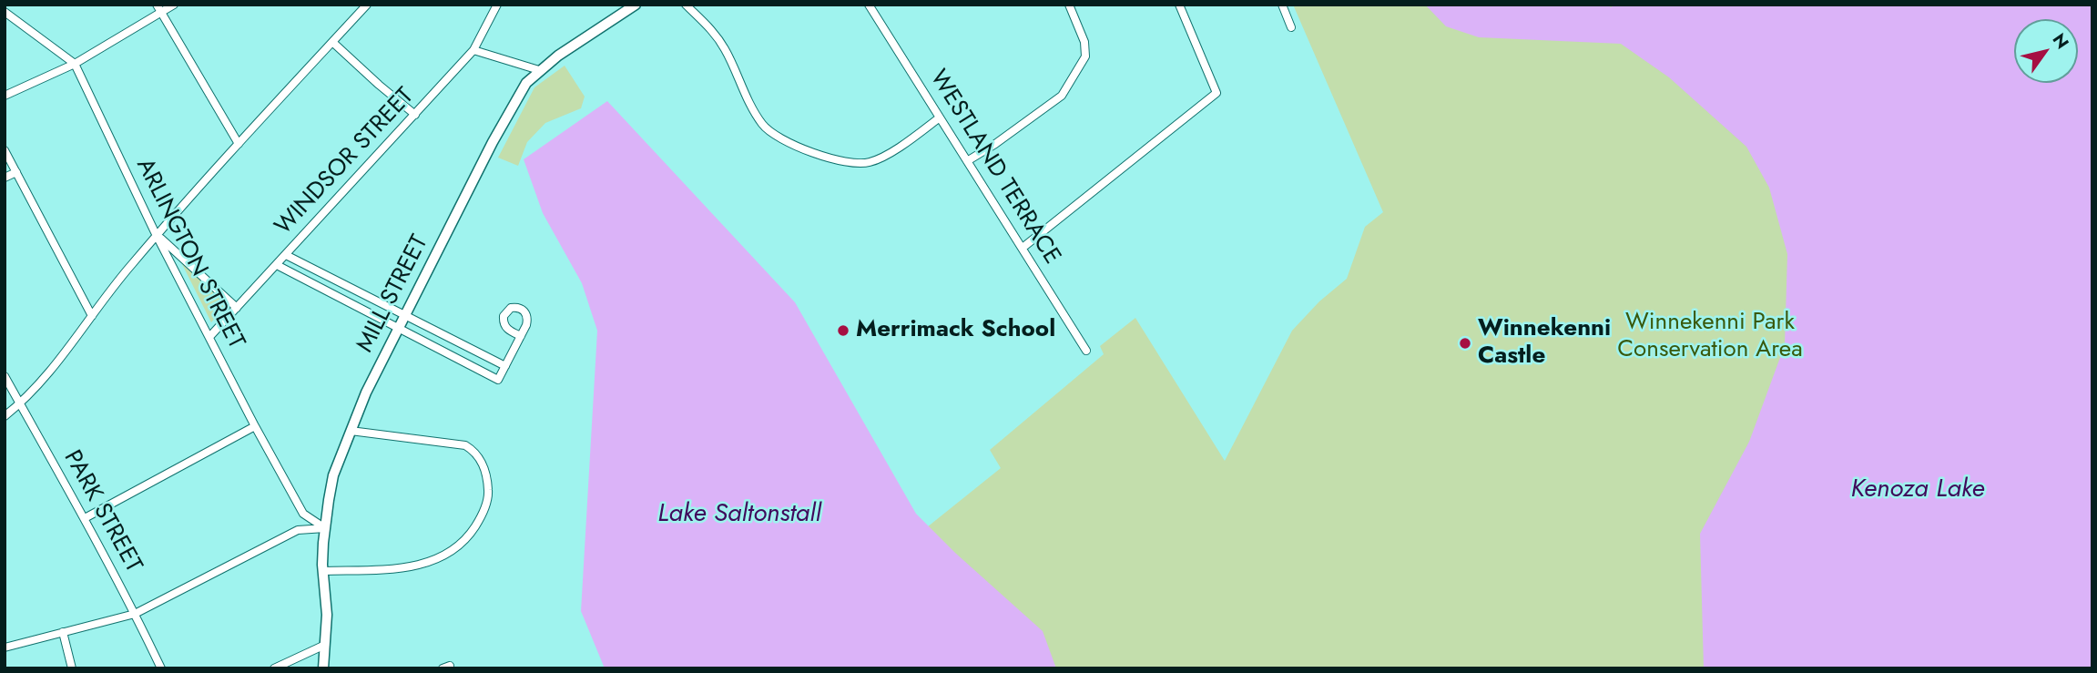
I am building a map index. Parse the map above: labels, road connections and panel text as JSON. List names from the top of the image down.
{
  "streets": {
    "main road": ["MILL STREET"],
    "street": [
      "WINDSOR STREET",
      "WESTLAND TERRACE",
      "ARLINGTON STREET",
      "PARK STREET"
    ]
  },
  "crossings": [
    ["WINDSOR STREET", "ARLINGTON STREET"],
    ["ARLINGTON STREET", "MILL STREET"]
  ],
  "water": ["Kenoza Lake", "Lake Saltonstall"],
  "parks": ["Winnekenni Park Conservation Area"],
  "places": ["Merrimack School", "Winnekenni Castle"],
  "north": "top right"
}
